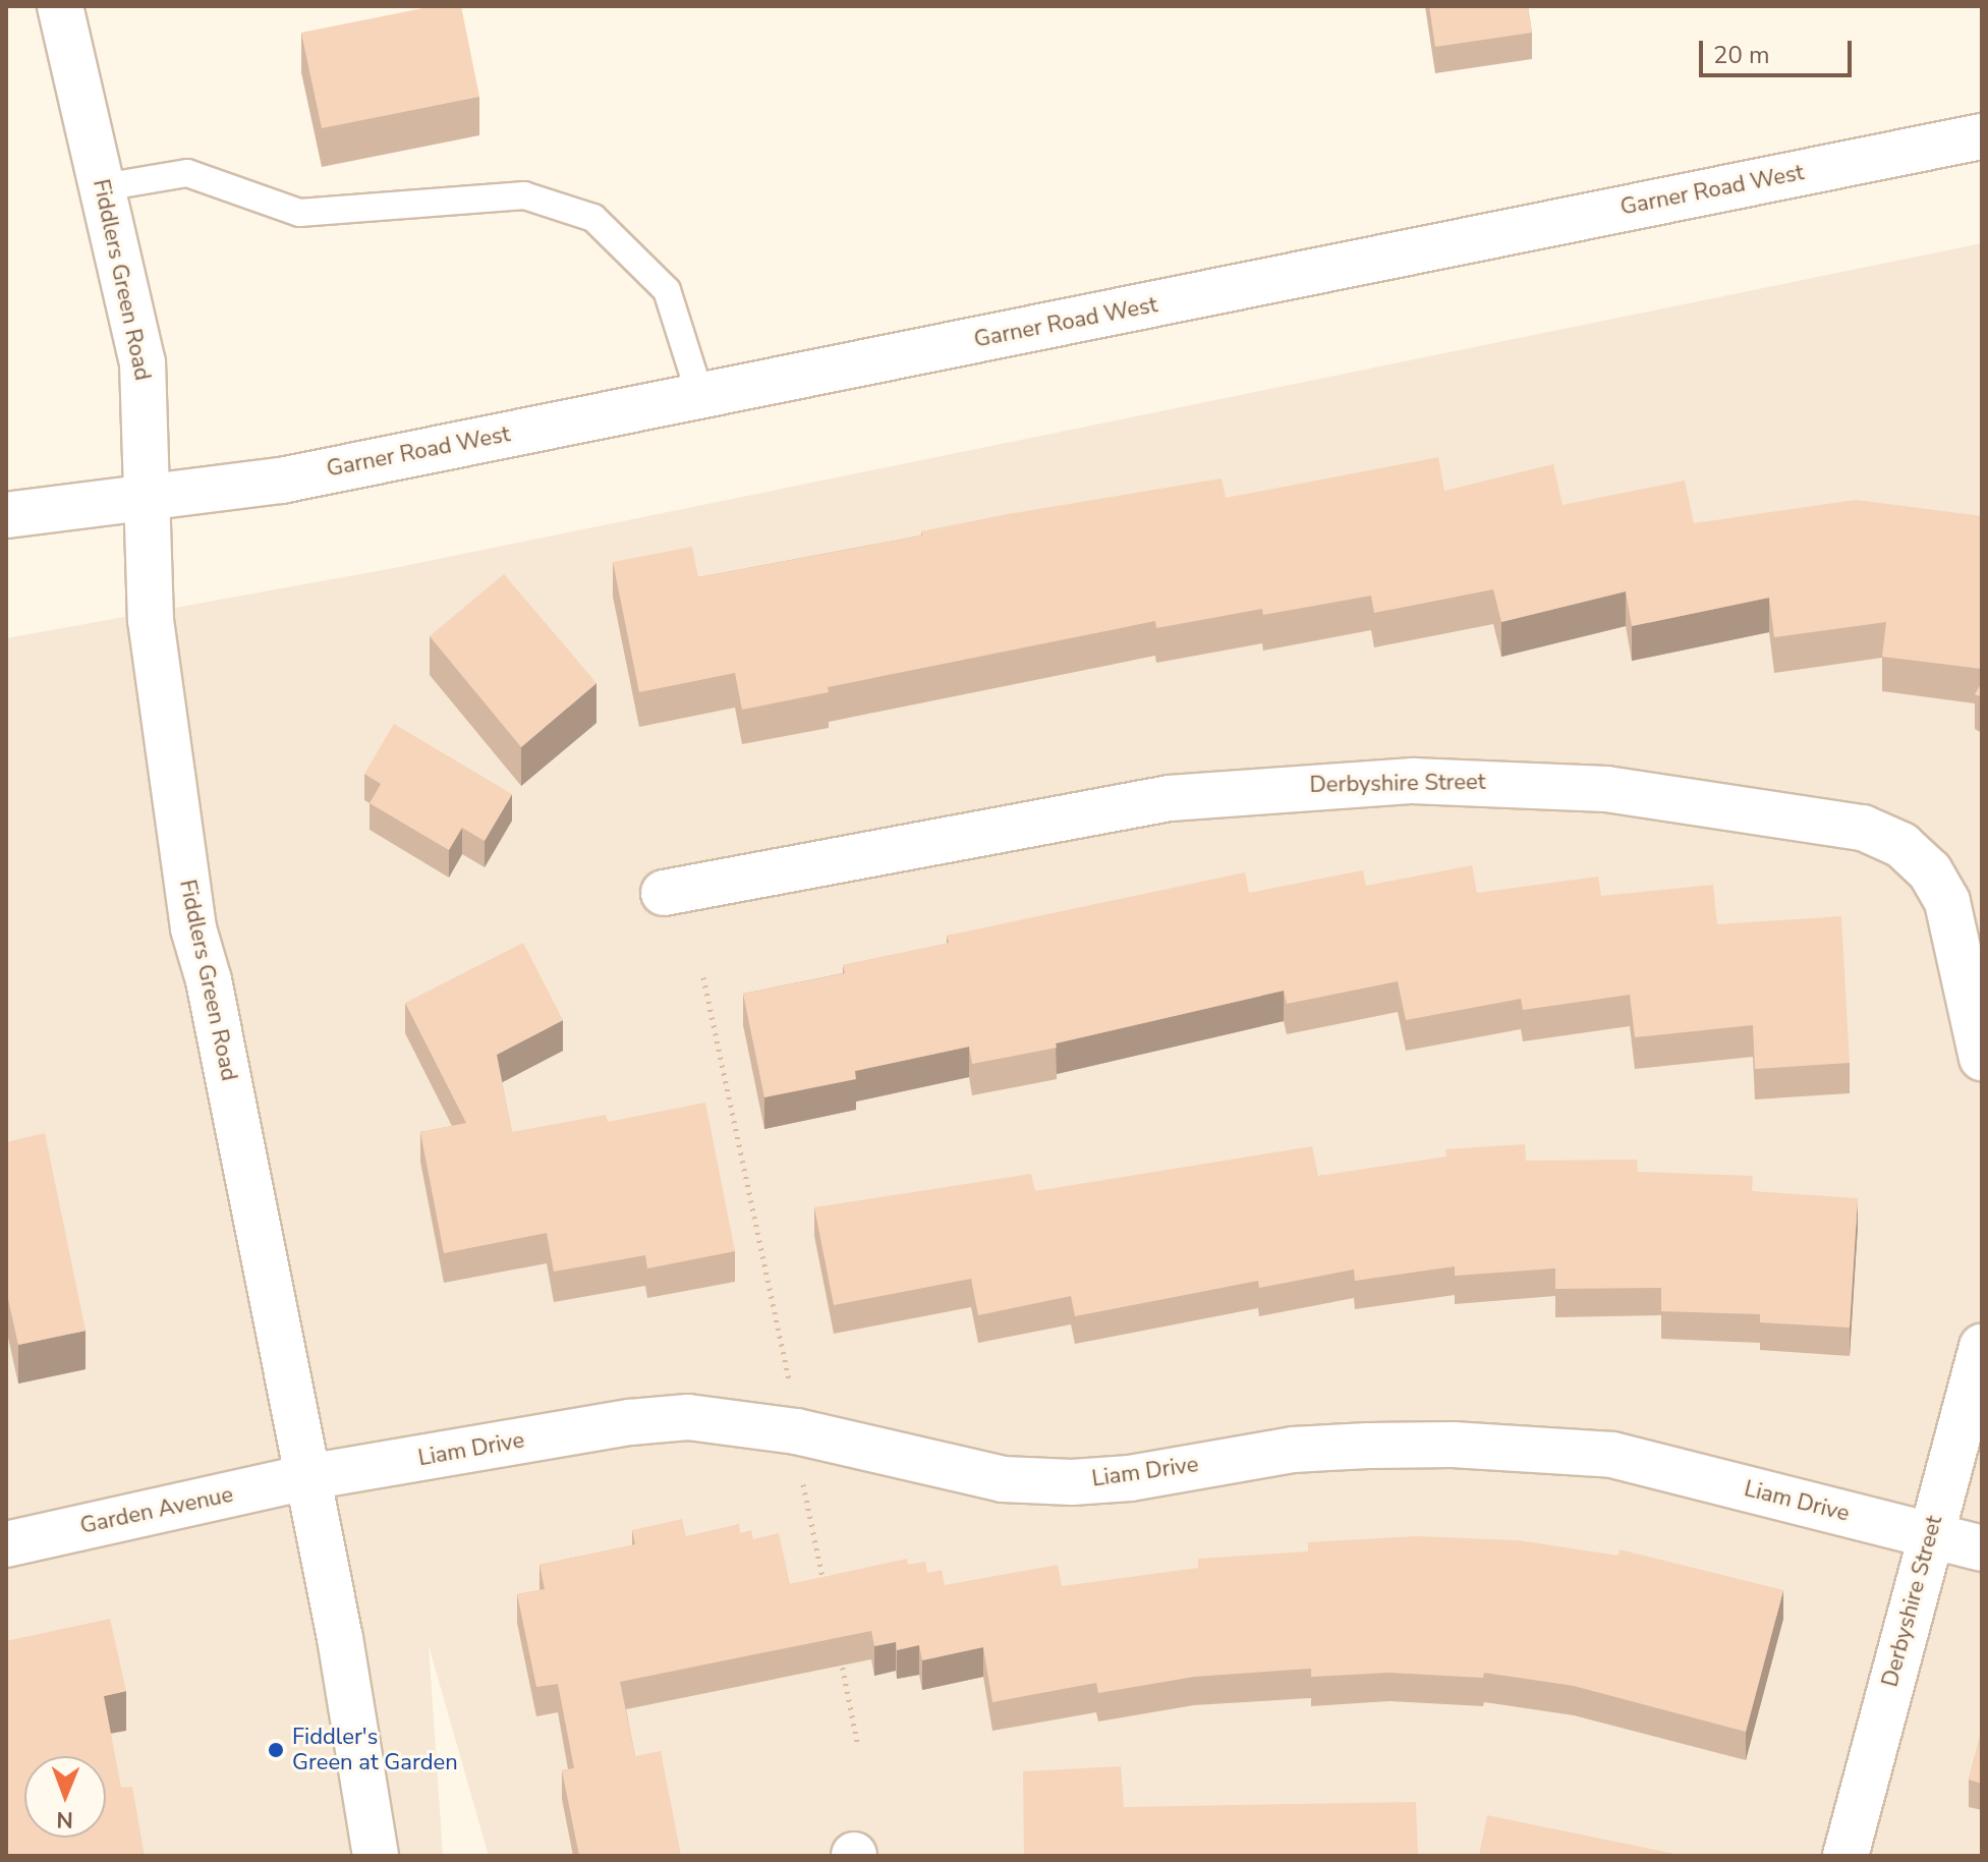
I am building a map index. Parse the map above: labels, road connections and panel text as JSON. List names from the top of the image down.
{
  "streets": {
    "street": [
      "Garner Road West",
      "Fiddlers Green Road",
      "Derbyshire Street",
      "Liam Drive",
      "Garden Avenue"
    ]
  },
  "crossings": [
    ["Garner Road West", "Fiddlers Green Road"],
    ["Fiddlers Green Road", "Liam Drive"],
    ["Fiddlers Green Road", "Garden Avenue"],
    ["Derbyshire Street", "Liam Drive"],
    ["Liam Drive", "Garden Avenue"]
  ],
  "places": ["Fiddler's Green at Garden"],
  "scale_bar": "20 m",
  "north": "bottom"
}
